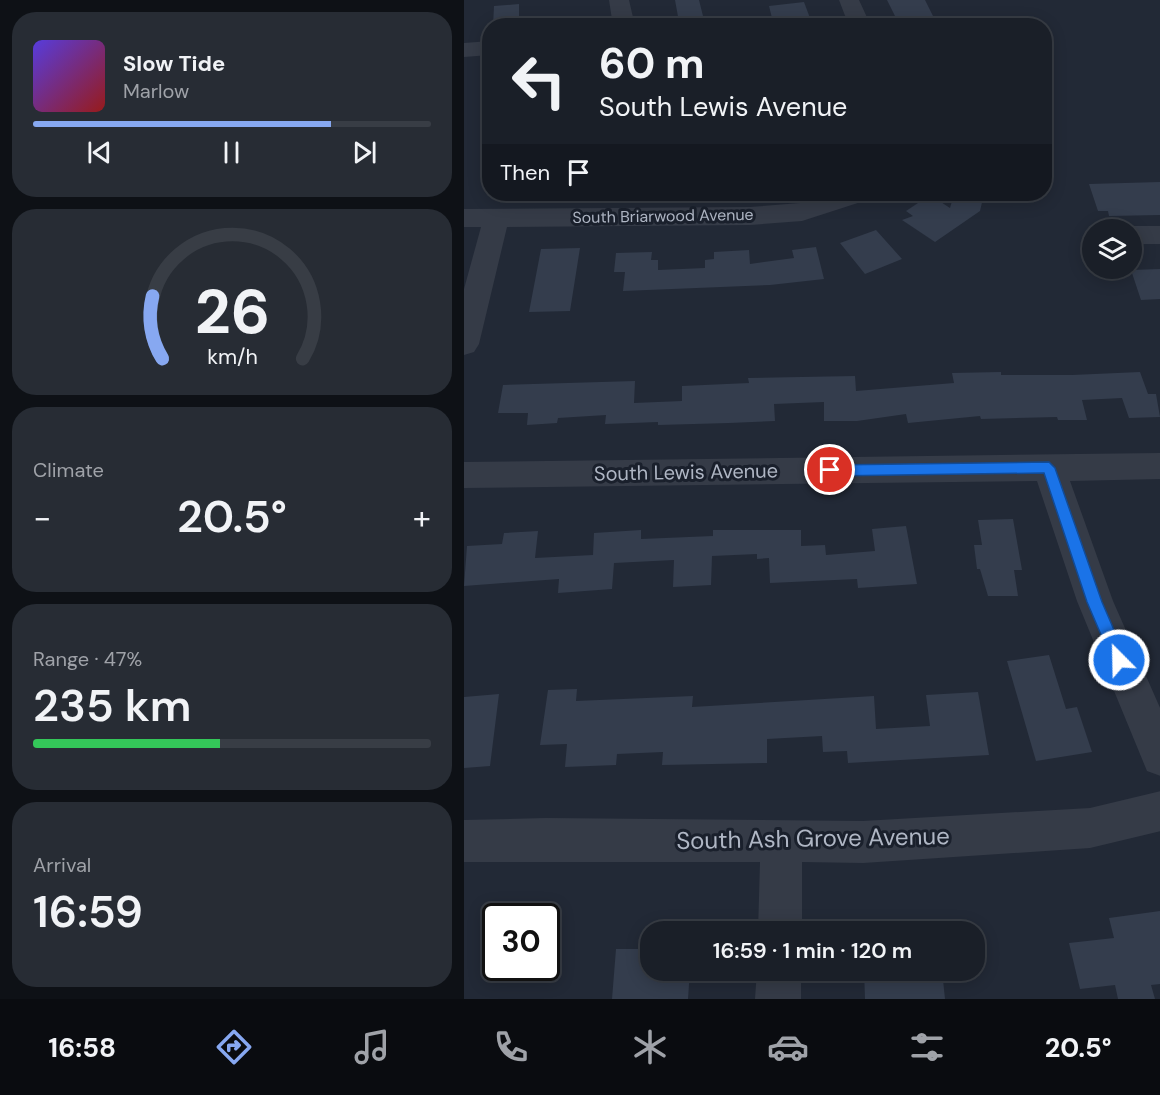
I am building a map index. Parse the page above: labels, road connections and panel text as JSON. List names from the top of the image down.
{
  "streets": {
    "street": ["South Briarwood Avenue", "South Lewis Avenue", "South Ash Grove Avenue"]
  },
  "page": {
    "turn": ["60 m", "South Lewis Avenue"],
    "song": ["Slow Tide", "Marlow"],
    "then": "Then",
    "tile": [
      "Climate",
      ["Range · 47%", "235 km"],
      ["Arrival", "16:59"]
    ],
    "heat": ["−", "20.5°", "+"],
    "limit": "30",
    "trip": "16:59 · 1 min · 120 m",
    "tabs": ["16:58", "20.5°"],
    "gauge": ["26", "km/h"]
  }
}
